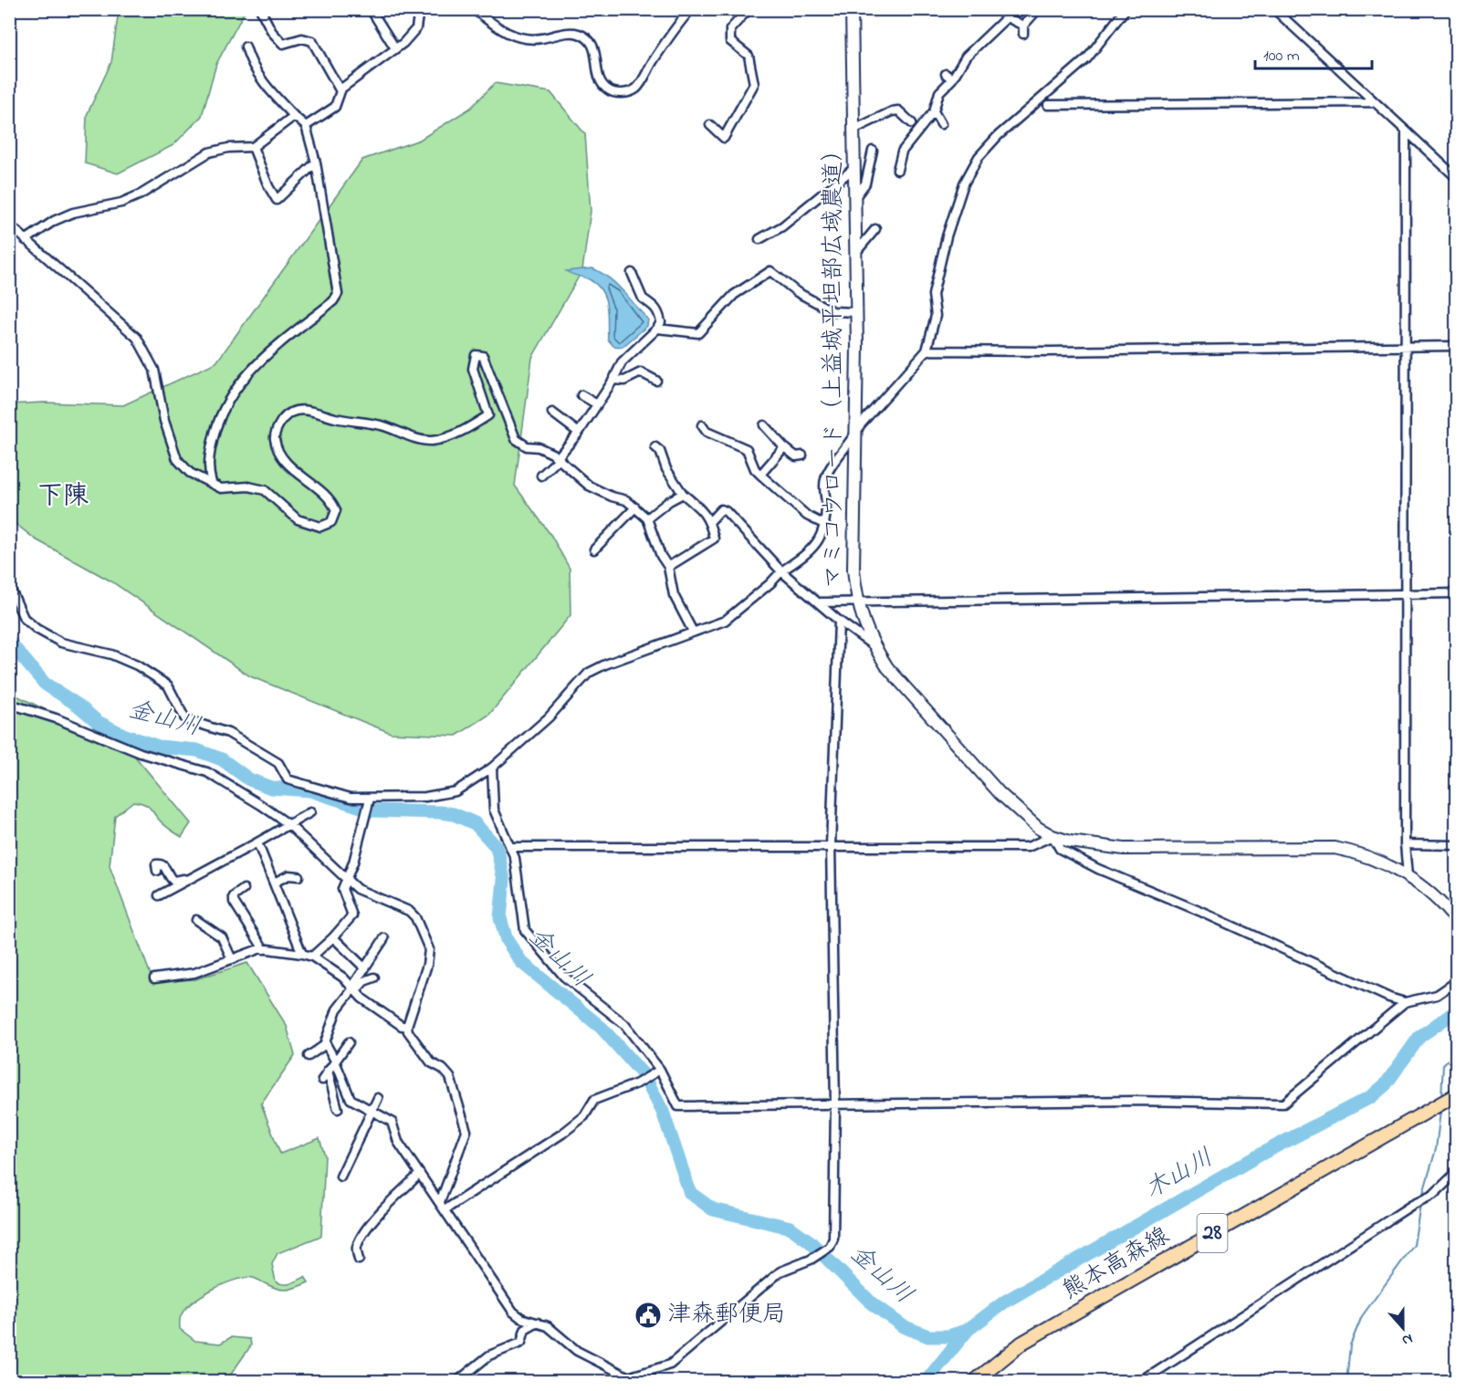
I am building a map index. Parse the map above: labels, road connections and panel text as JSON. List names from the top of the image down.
{
  "streets": {
    "main road": ["28", "熊本高森線"],
    "street": ["マミコウロード（上益城平坦部広域農道）"]
  },
  "districts": ["下陳"],
  "water": ["金山川", "木山川"],
  "places": {
    "public building": ["津森郵便局"]
  },
  "scale_bar": "100 m",
  "north": "bottom"
}
